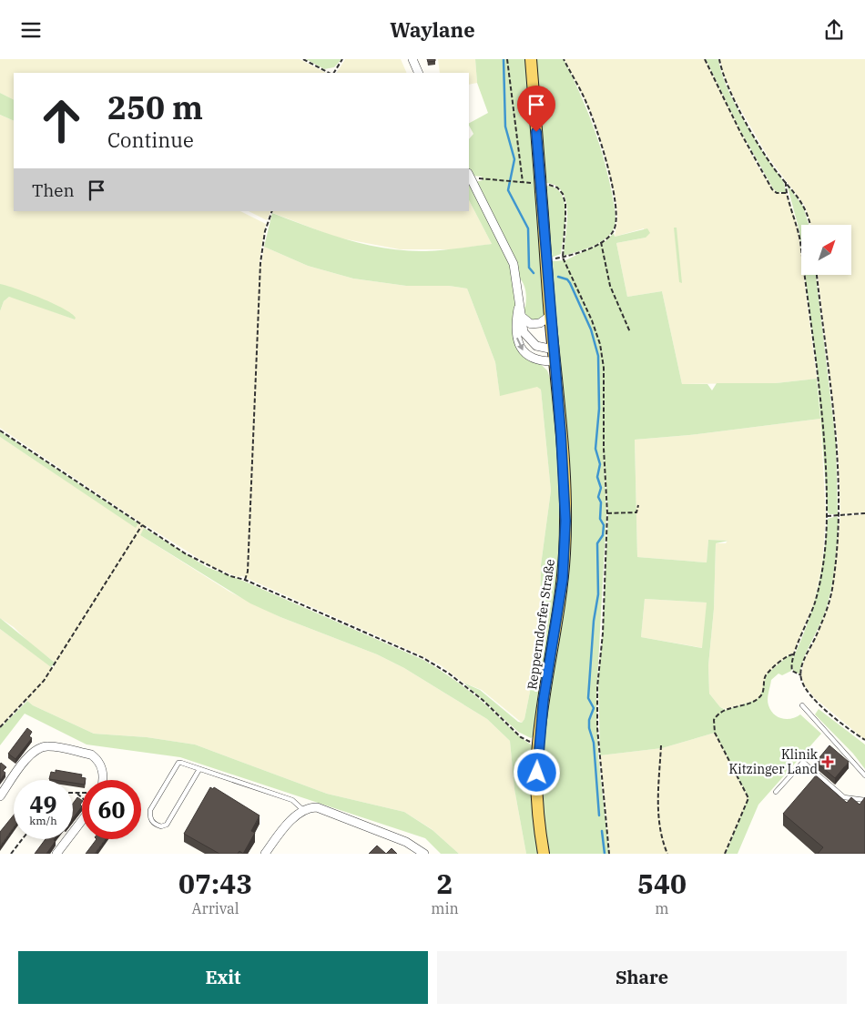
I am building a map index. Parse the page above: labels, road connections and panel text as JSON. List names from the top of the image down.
{
  "streets": {
    "main road": ["Repperndorfer Straße"]
  },
  "places": {
    "health": ["Klinik Kitzinger Land"]
  },
  "north": "top right",
  "page": {
    "header": "Waylane",
    "turn": ["250 m", "Continue"],
    "then": "Then",
    "speed": "49 km/h",
    "limit": "60",
    "eta": [
      "07:43",
      "Arrival",
      "2",
      "min",
      "540",
      "m"
    ],
    "buttons": ["Exit", "Share"]
  }
}
